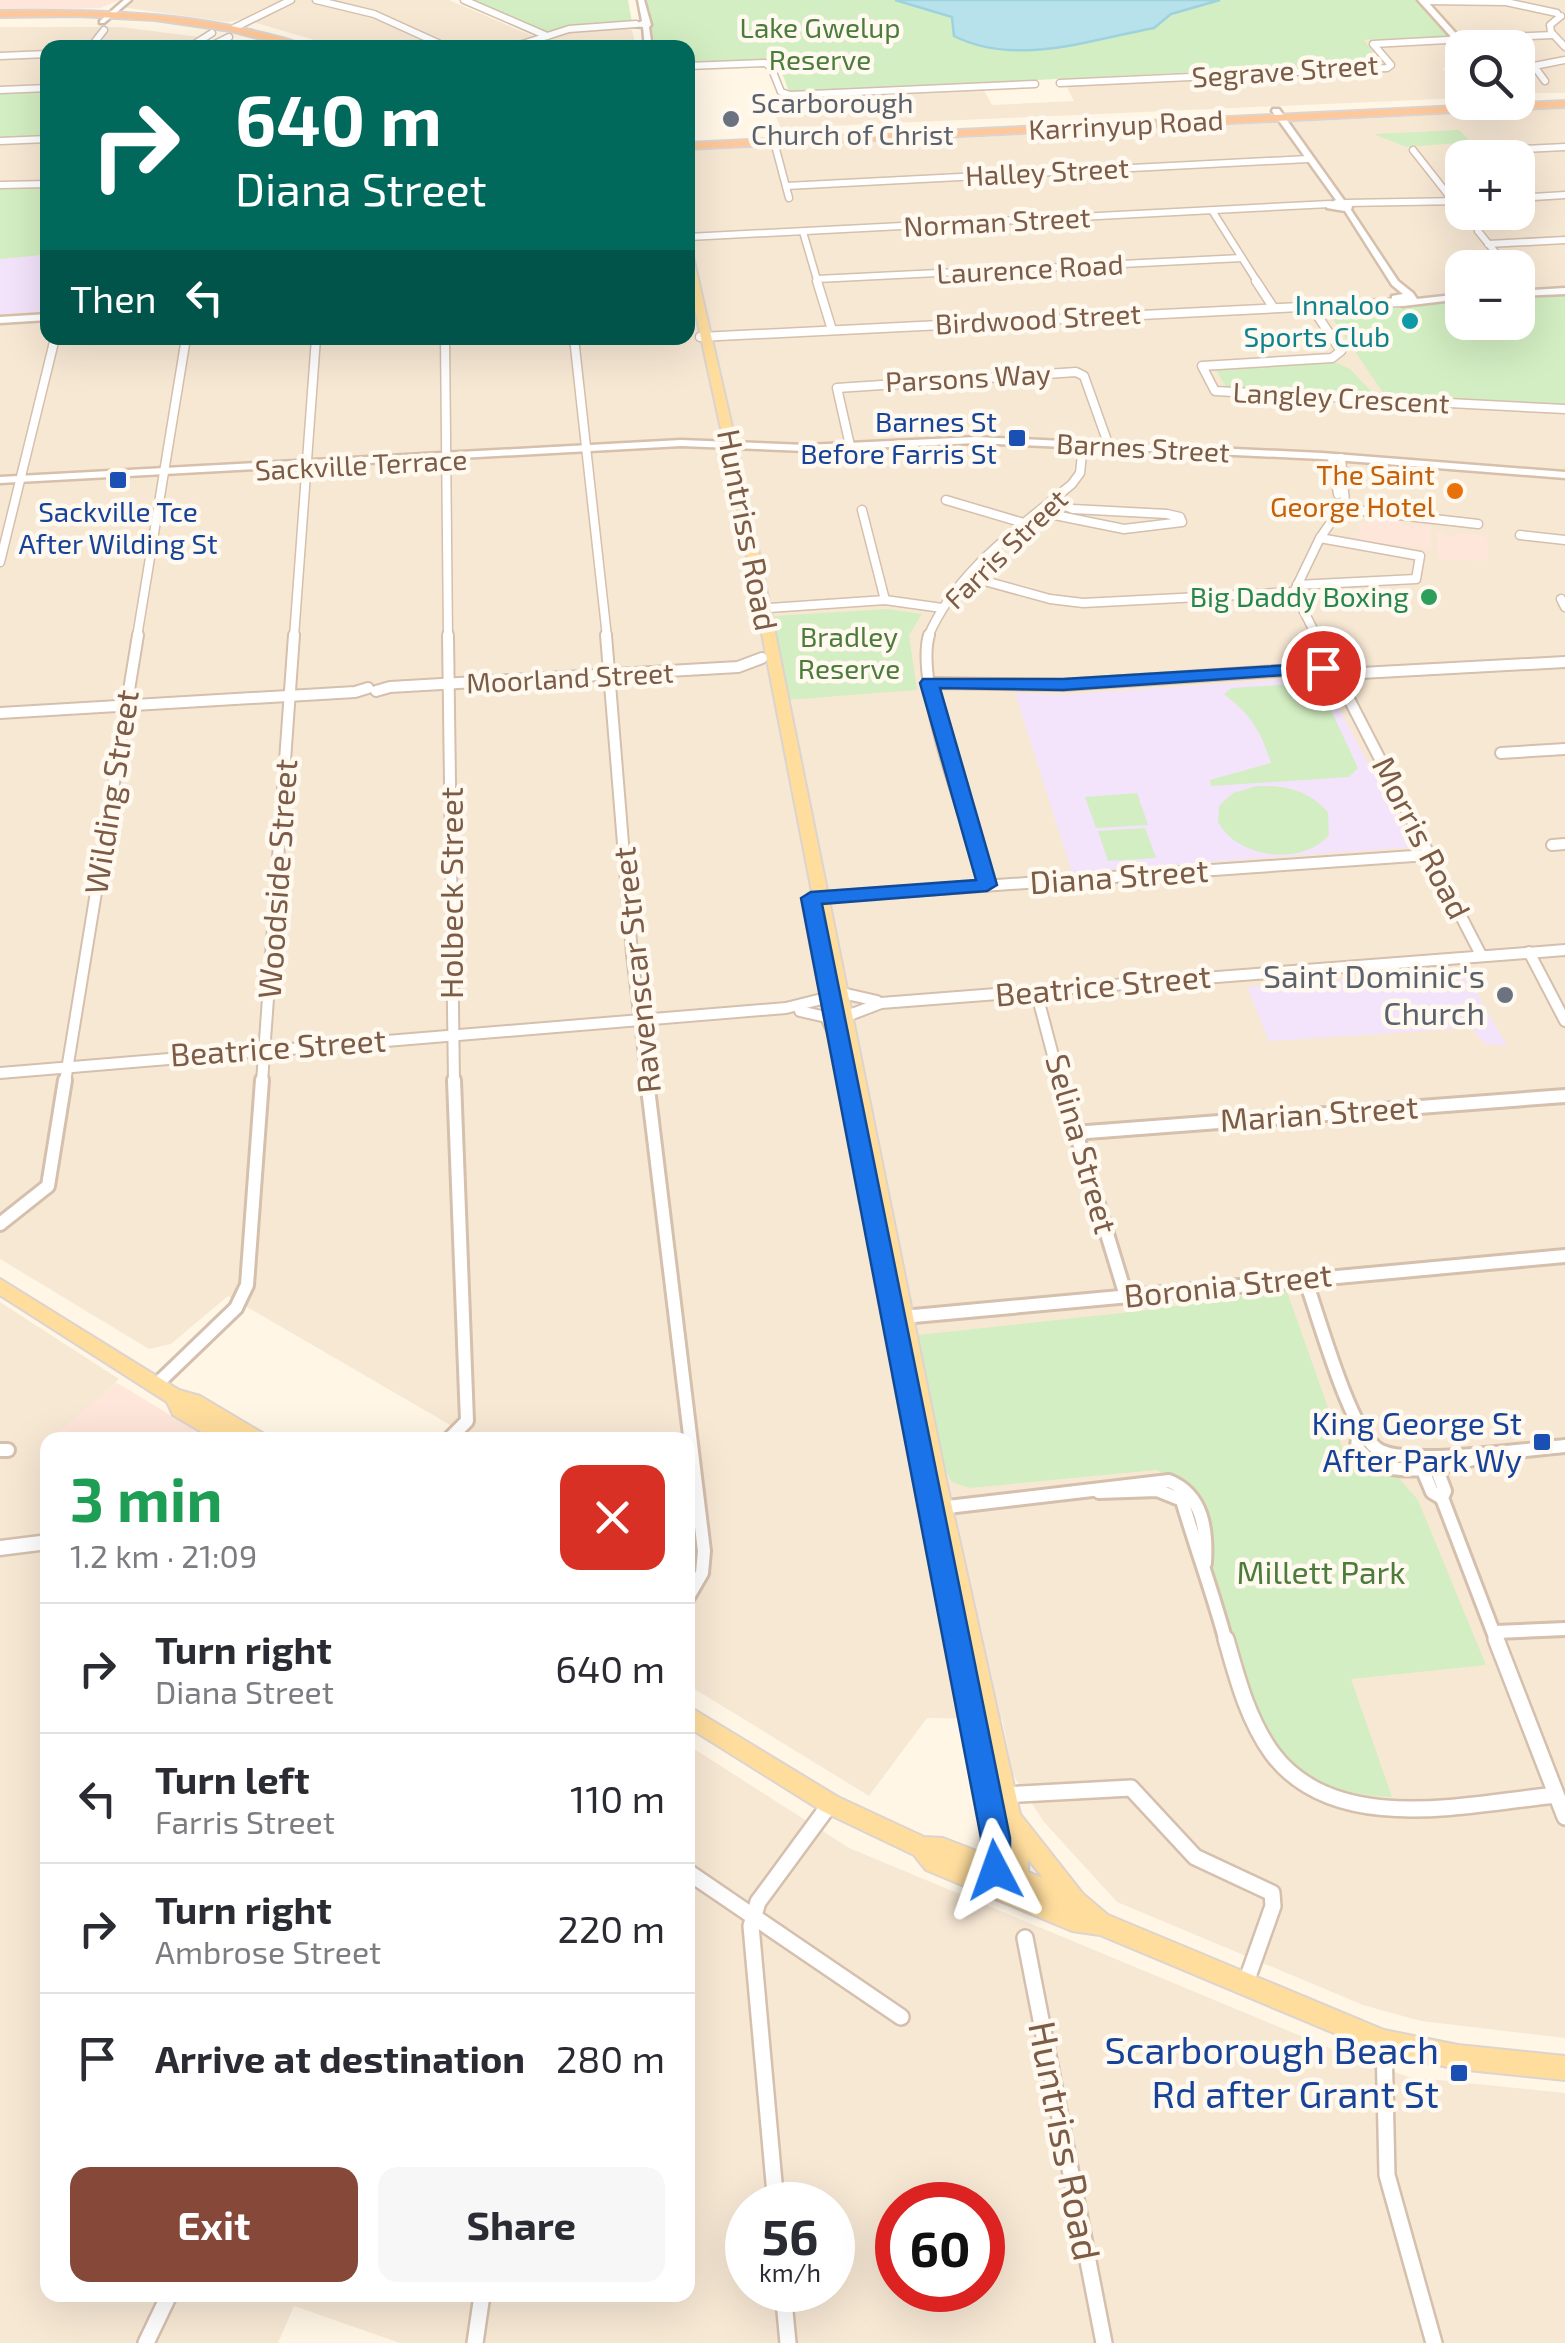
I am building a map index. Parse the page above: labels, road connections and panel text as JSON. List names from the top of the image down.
{
  "streets": {
    "highway": ["Karrinyup Road"],
    "main road": ["Barnes Street", "Sackville Terrace", "Huntriss Road"],
    "street": [
      "Segrave Street",
      "Halley Street",
      "Norman Street",
      "Laurence Road",
      "Birdwood Street",
      "Parsons Way",
      "Langley Crescent",
      "Farris Street",
      "Moorland Street",
      "Wilding Street",
      "Morris Road",
      "Diana Street",
      "Woodside Street",
      "Holbeck Street",
      "Ravenscar Street",
      "Beatrice Street",
      "Marian Street",
      "Selina Street",
      "Boronia Street"
    ]
  },
  "crossings": [
    ["Birdwood Street", "Langley Crescent"],
    ["Birdwood Street", "Huntriss Road"],
    ["Parsons Way", "Barnes Street"],
    ["Barnes Street", "Sackville Terrace"],
    ["Barnes Street", "Huntriss Road"],
    ["Barnes Street", "Farris Street"],
    ["Sackville Terrace", "Huntriss Road"],
    ["Sackville Terrace", "Wilding Street"],
    ["Sackville Terrace", "Woodside Street"],
    ["Sackville Terrace", "Holbeck Street"],
    ["Sackville Terrace", "Ravenscar Street"],
    ["Huntriss Road", "Moorland Street"],
    ["Huntriss Road", "Diana Street"],
    ["Huntriss Road", "Beatrice Street"],
    ["Huntriss Road", "Boronia Street"],
    ["Farris Street", "Diana Street"],
    ["Moorland Street", "Wilding Street"],
    ["Moorland Street", "Woodside Street"],
    ["Moorland Street", "Holbeck Street"],
    ["Moorland Street", "Ravenscar Street"],
    ["Wilding Street", "Beatrice Street"],
    ["Morris Road", "Diana Street"],
    ["Morris Road", "Beatrice Street"],
    ["Woodside Street", "Beatrice Street"],
    ["Holbeck Street", "Beatrice Street"],
    ["Ravenscar Street", "Beatrice Street"],
    ["Beatrice Street", "Selina Street"],
    ["Marian Street", "Selina Street"],
    ["Selina Street", "Boronia Street"]
  ],
  "parks": ["Lake Gwelup Reserve", "Bradley Reserve", "Millett Park"],
  "places": {
    "other": [
      "Scarborough Church of Christ",
      "Innaloo Sports Club",
      "The Saint George Hotel",
      "Big Daddy Boxing",
      "Saint Dominic's Church"
    ],
    "transit": [
      "Barnes St Before Farris St",
      "Sackville Tce After Wilding St",
      "King George St After Park Wy",
      "Scarborough Beach Rd after Grant St"
    ]
  },
  "page": {
    "map_buttons": ["+", "−"],
    "turn": ["640 m", "Diana Street"],
    "then": "Then",
    "heading": ["3 min", "1.2 km · 21:09"],
    "list": [
      {
        "name": "Turn right",
        "note": "Diana Street",
        "value": "640 m"
      },
      {
        "name": "Turn left",
        "note": "Farris Street",
        "value": "110 m"
      },
      {
        "name": "Turn right",
        "note": "Ambrose Street",
        "value": "220 m"
      },
      {
        "name": "Arrive at destination",
        "value": "280 m"
      }
    ],
    "buttons": ["Exit", "Share"],
    "speed": "56 km/h",
    "limit": "60"
  }
}
